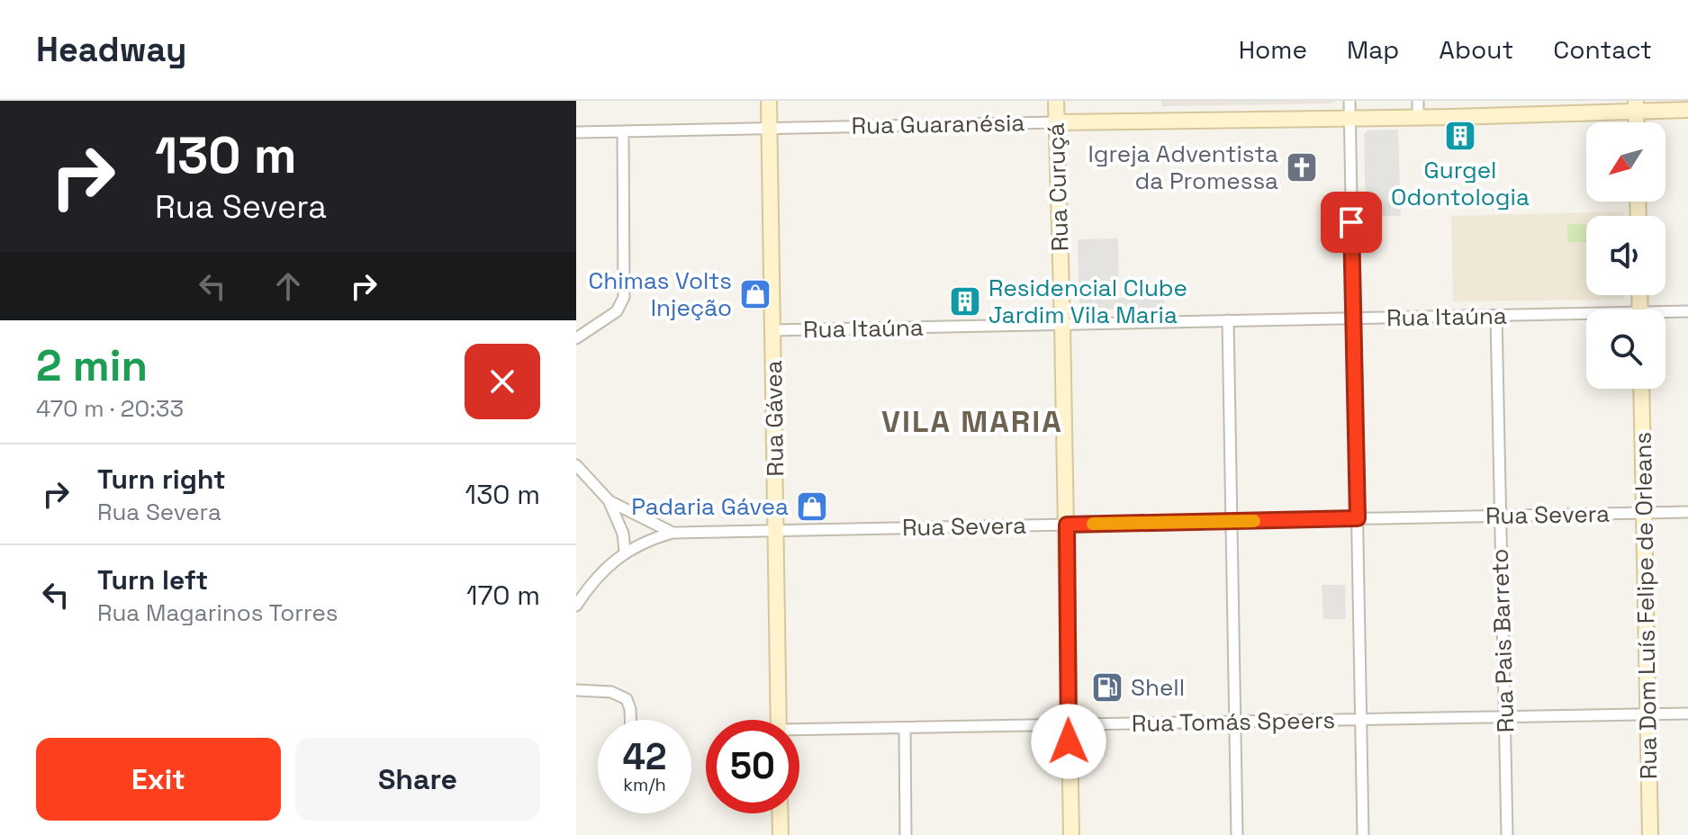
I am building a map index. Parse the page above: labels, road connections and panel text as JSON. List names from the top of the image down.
{
  "streets": {
    "street": [
      "Rua Guaranésia",
      "Rua Curuçá",
      "Rua Itaúna",
      "Rua Gávea",
      "Rua Severa",
      "Rua Dom Luís Felipe de Orleans",
      "Rua Pais Barreto",
      "Rua Tomás Speers"
    ]
  },
  "crossings": [
    ["Rua Guaranésia", "Rua Curuçá"],
    ["Rua Guaranésia", "Rua Gávea"],
    ["Rua Curuçá", "Rua Itaúna"],
    ["Rua Curuçá", "Rua Severa"],
    ["Rua Curuçá", "Rua Tomás Speers"],
    ["Rua Itaúna", "Rua Gávea"],
    ["Rua Itaúna", "Rua Pais Barreto"],
    ["Rua Gávea", "Rua Severa"],
    ["Rua Severa", "Rua Dom Luís Felipe de Orleans"],
    ["Rua Severa", "Rua Pais Barreto"],
    ["Rua Dom Luís Felipe de Orleans", "Rua Tomás Speers"],
    ["Rua Pais Barreto", "Rua Tomás Speers"]
  ],
  "districts": ["VILA MARIA"],
  "places": {
    "building": ["Gurgel Odontologia", "Residencial Clube Jardim Vila Maria"],
    "church": ["Igreja Adventista da Promessa"],
    "shop": ["Chimas Volts Injeção", "Padaria Gávea"],
    "fuel station": ["Shell"]
  },
  "north": "bottom left",
  "page": {
    "header": "Headway",
    "nav": [
      "Home",
      "Map",
      "About",
      "Contact"
    ],
    "turn": ["130 m", "Rua Severa"],
    "heading": ["2 min", "470 m · 20:33"],
    "list": [
      {
        "name": "Turn right",
        "note": "Rua Severa",
        "value": "130 m"
      },
      {
        "name": "Turn left",
        "note": "Rua Magarinos Torres",
        "value": "170 m"
      }
    ],
    "speed": "42 km/h",
    "limit": "50",
    "buttons": ["Exit", "Share"]
  }
}
